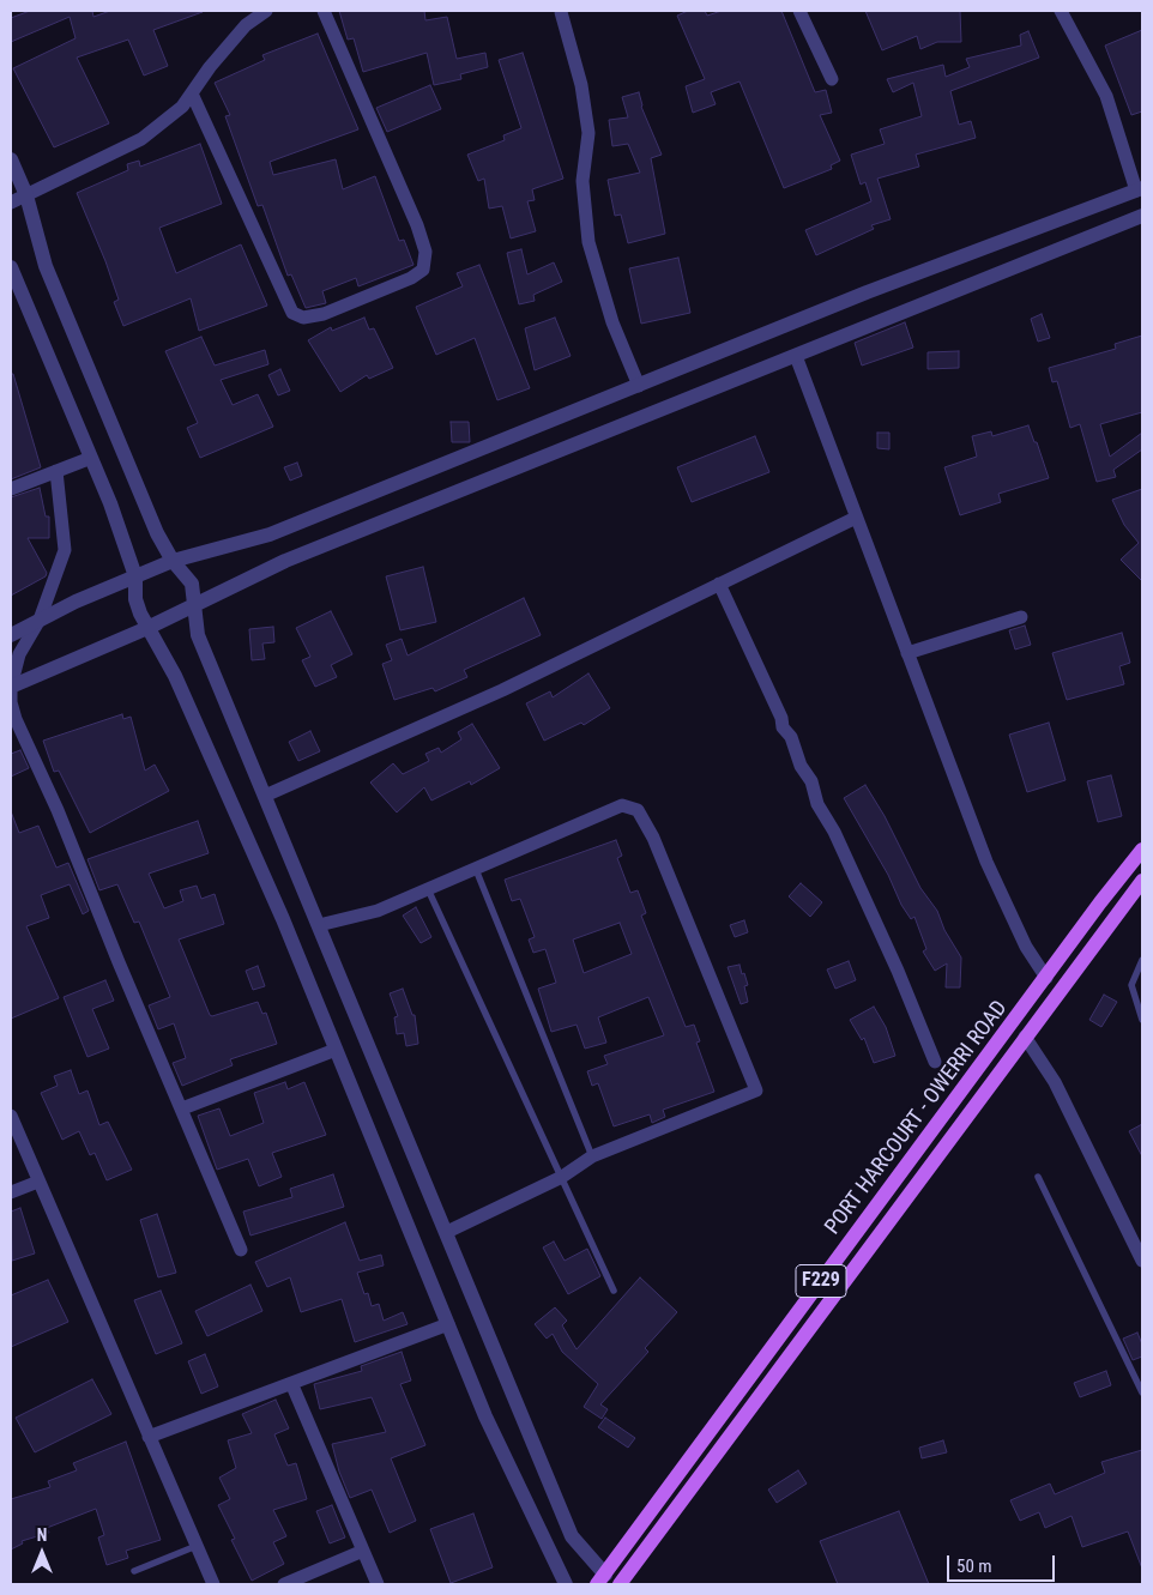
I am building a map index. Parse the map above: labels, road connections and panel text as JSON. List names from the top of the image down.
{
  "streets": {
    "main road": ["PORT HARCOURT - OWERRI ROAD", "F229"]
  },
  "scale_bar": "50 m",
  "north": "top"
}
